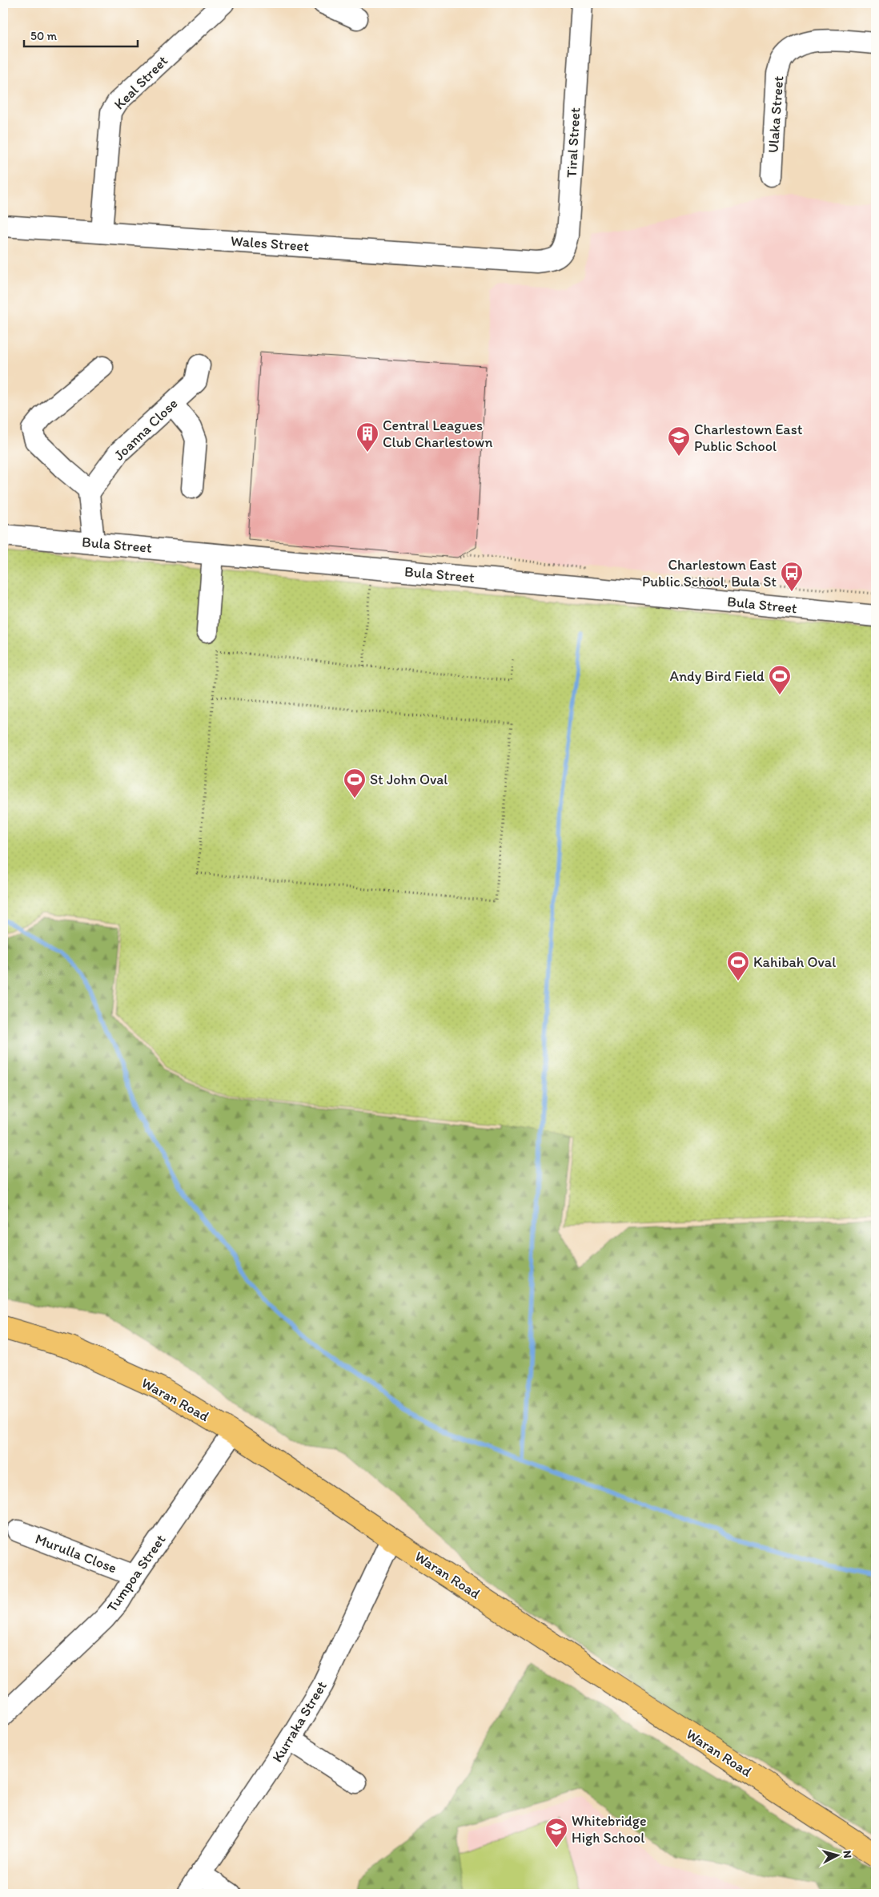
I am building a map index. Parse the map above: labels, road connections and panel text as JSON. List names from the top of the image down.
{
  "streets": {
    "main road": ["Waran Road"],
    "street": [
      "Keal Street",
      "Ulaka Street",
      "Tiral Street",
      "Wales Street",
      "Joanna Close",
      "Bula Street",
      "Murulla Close",
      "Tumpoa Street",
      "Kurraka Street"
    ]
  },
  "crossings": [
    ["Keal Street", "Wales Street"],
    ["Tiral Street", "Wales Street"],
    ["Waran Road", "Tumpoa Street"],
    ["Waran Road", "Kurraka Street"],
    ["Murulla Close", "Tumpoa Street"]
  ],
  "places": {
    "building": ["Central Leagues Club Charlestown"],
    "school or university": ["Charlestown East Public School", "Whitebridge High School"],
    "bus stop": ["Charlestown East Public School, Bula St"],
    "sports": ["Andy Bird Field", "St John Oval", "Kahibah Oval"]
  },
  "scale_bar": "50 m",
  "north": "right"
}
